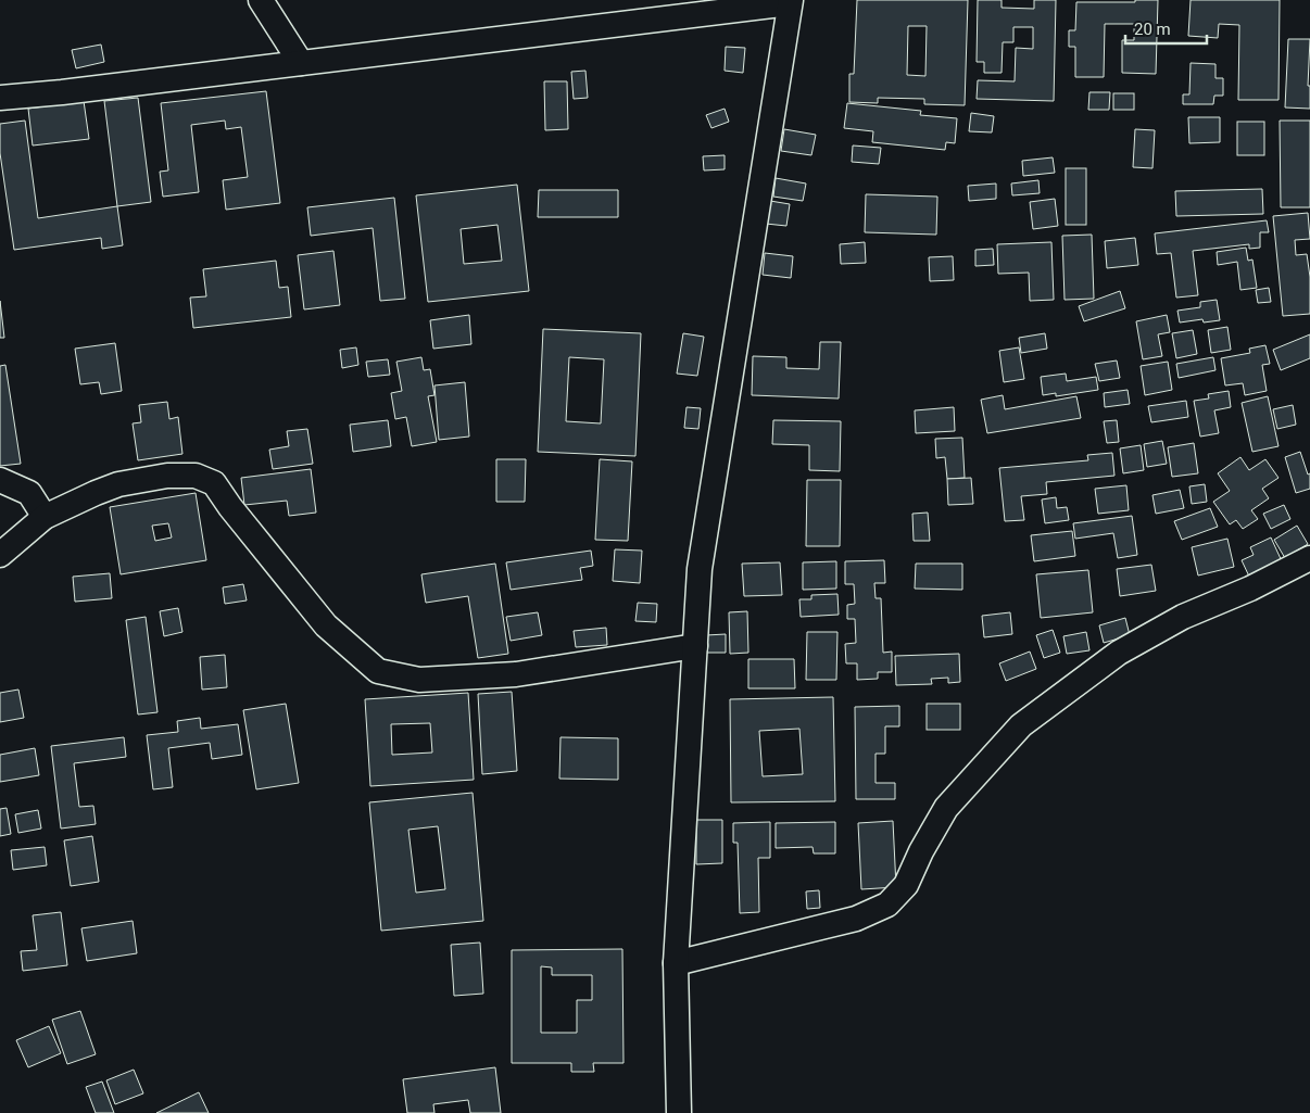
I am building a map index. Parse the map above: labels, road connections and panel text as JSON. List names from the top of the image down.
{
  "scale_bar": "20 m"
}
